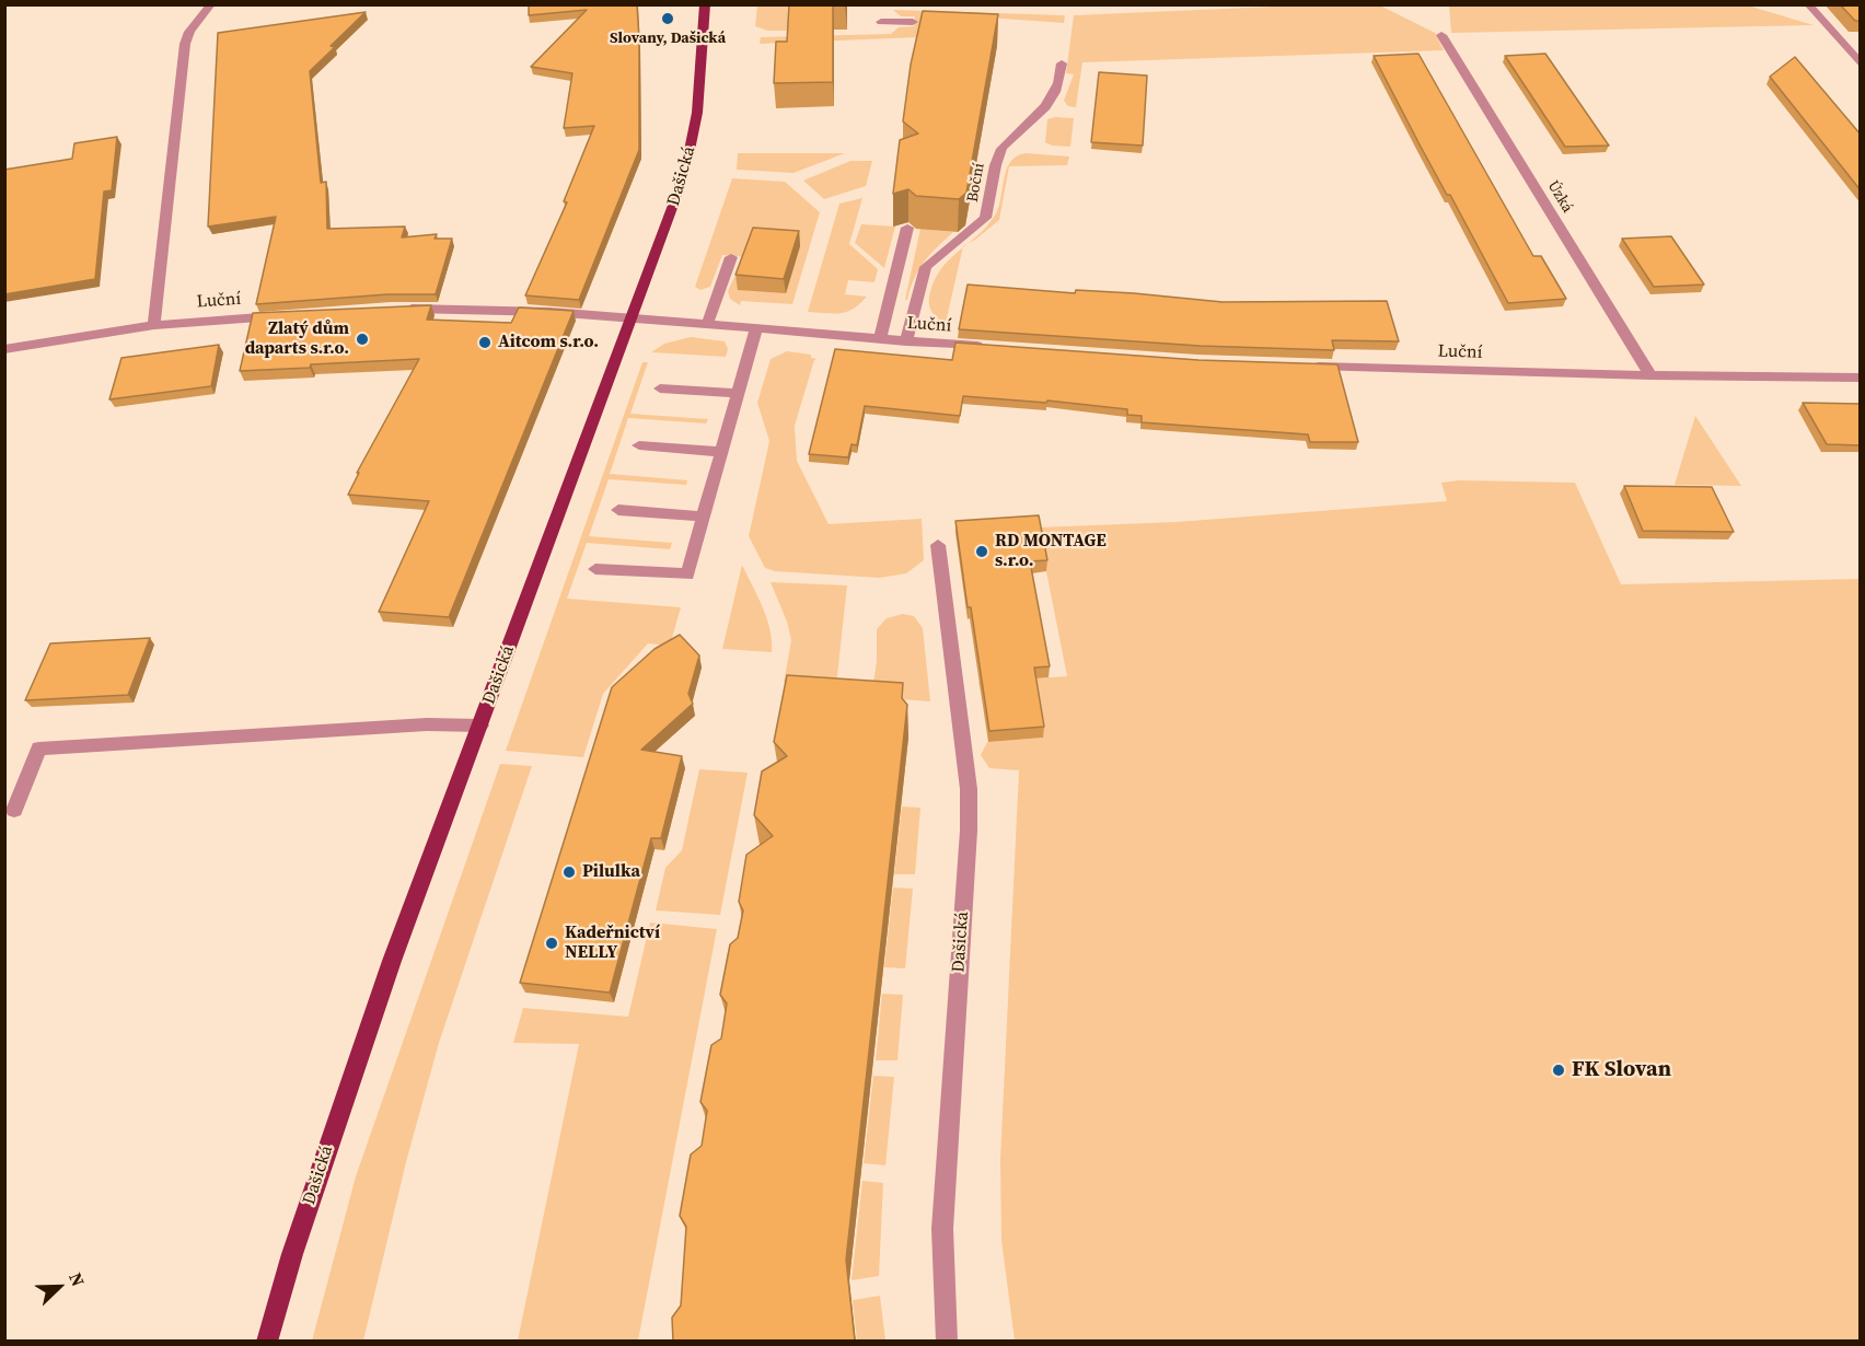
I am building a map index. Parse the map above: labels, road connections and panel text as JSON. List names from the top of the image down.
{
  "streets": {
    "main road": ["Dašická"],
    "street": ["Boční", "Úzká", "Luční"]
  },
  "crossings": [
    ["Dašická", "Luční"],
    ["Boční", "Luční"],
    ["Úzká", "Luční"]
  ],
  "places": [
    "Slovany, Dašická",
    "Zlatý dům daparts s.r.o.",
    "Aitcom s.r.o.",
    "RD MONTAGE s.r.o.",
    "Pilulka",
    "Kadeřnictví NELLY",
    "FK Slovan"
  ],
  "north": "top right"
}
